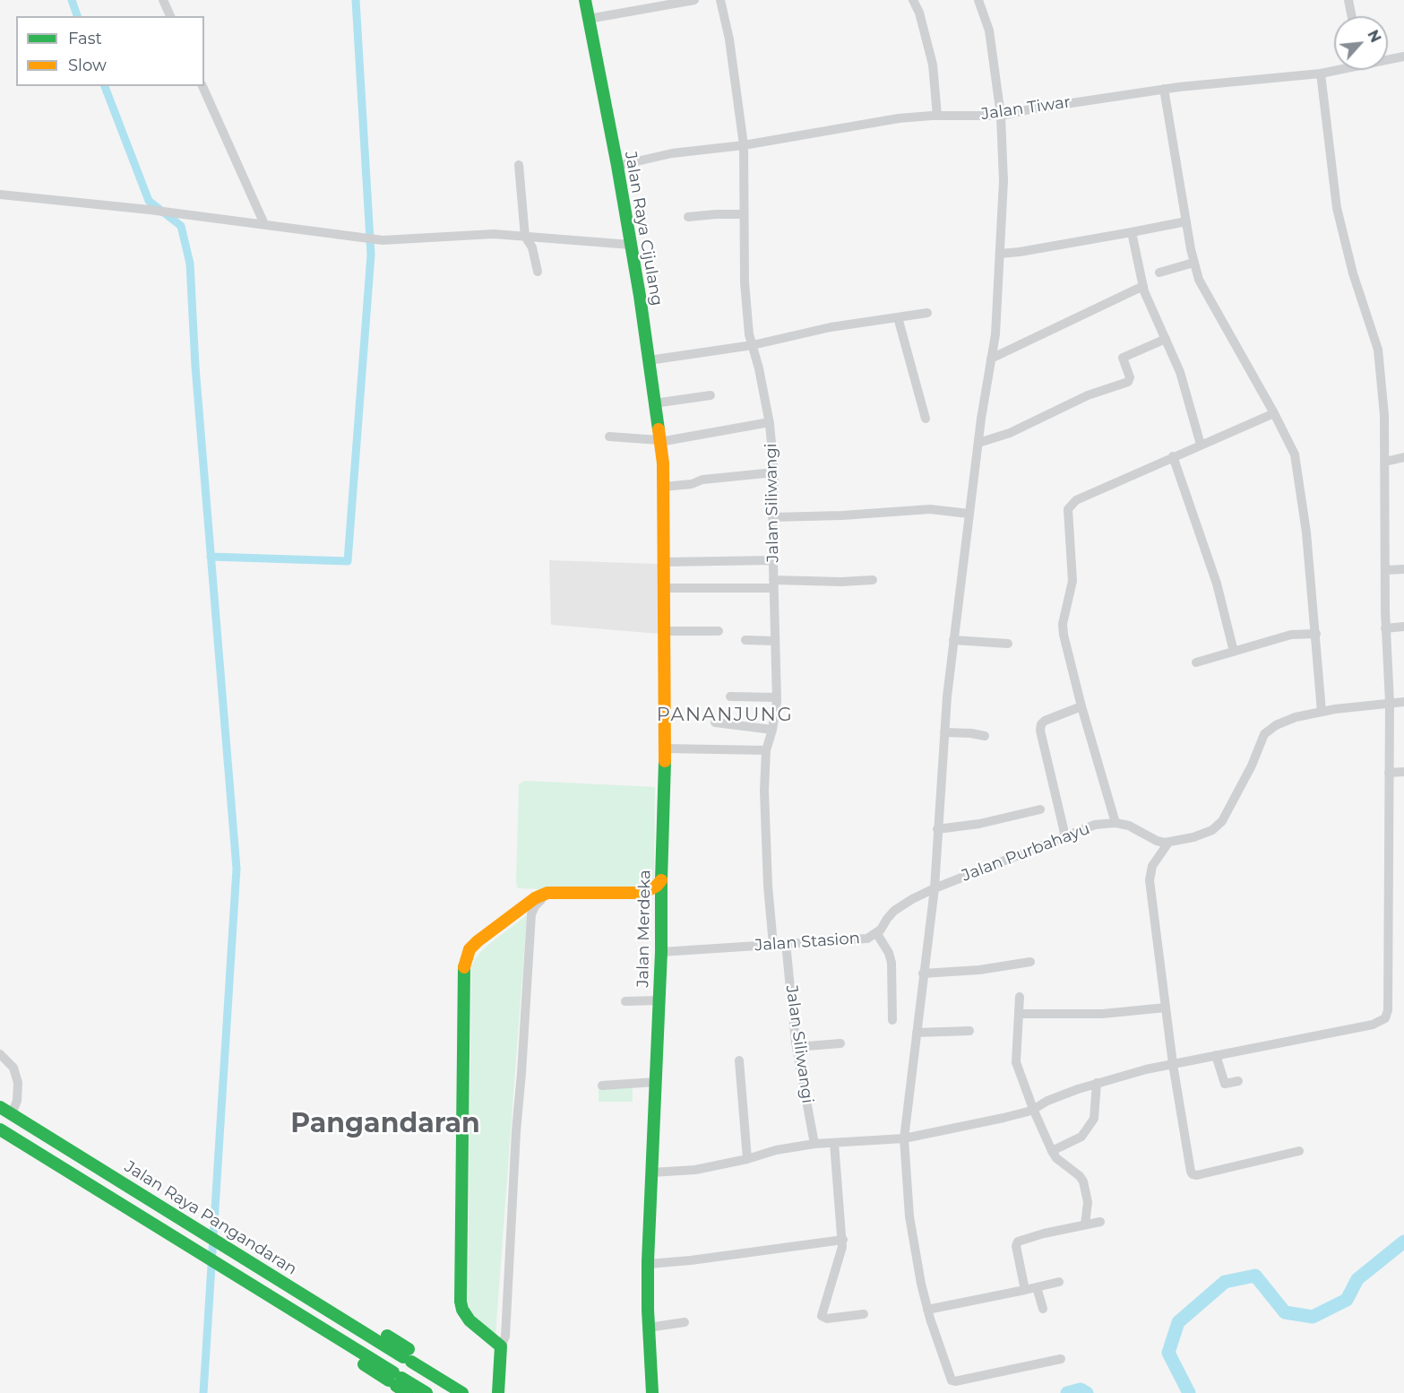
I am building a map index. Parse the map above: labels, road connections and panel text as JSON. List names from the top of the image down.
{
  "streets": {
    "main road": ["Jalan Raya Cijulang", "Jalan Merdeka", "Jalan Raya Pangandaran"],
    "street": [
      "Jalan Tiwar",
      "Jalan Siliwangi",
      "Jalan Purbahayu",
      "Jalan Stasion"
    ]
  },
  "crossings": [
    ["Jalan Tiwar", "Jalan Raya Cijulang"],
    ["Jalan Tiwar", "Jalan Siliwangi"],
    ["Jalan Raya Cijulang", "Jalan Merdeka"],
    ["Jalan Siliwangi", "Jalan Stasion"],
    ["Jalan Purbahayu", "Jalan Stasion"],
    ["Jalan Merdeka", "Jalan Stasion"]
  ],
  "districts": ["PANANJUNG", "Pangandaran"],
  "legend": ["Fast", "Slow"],
  "north": "top right"
}
